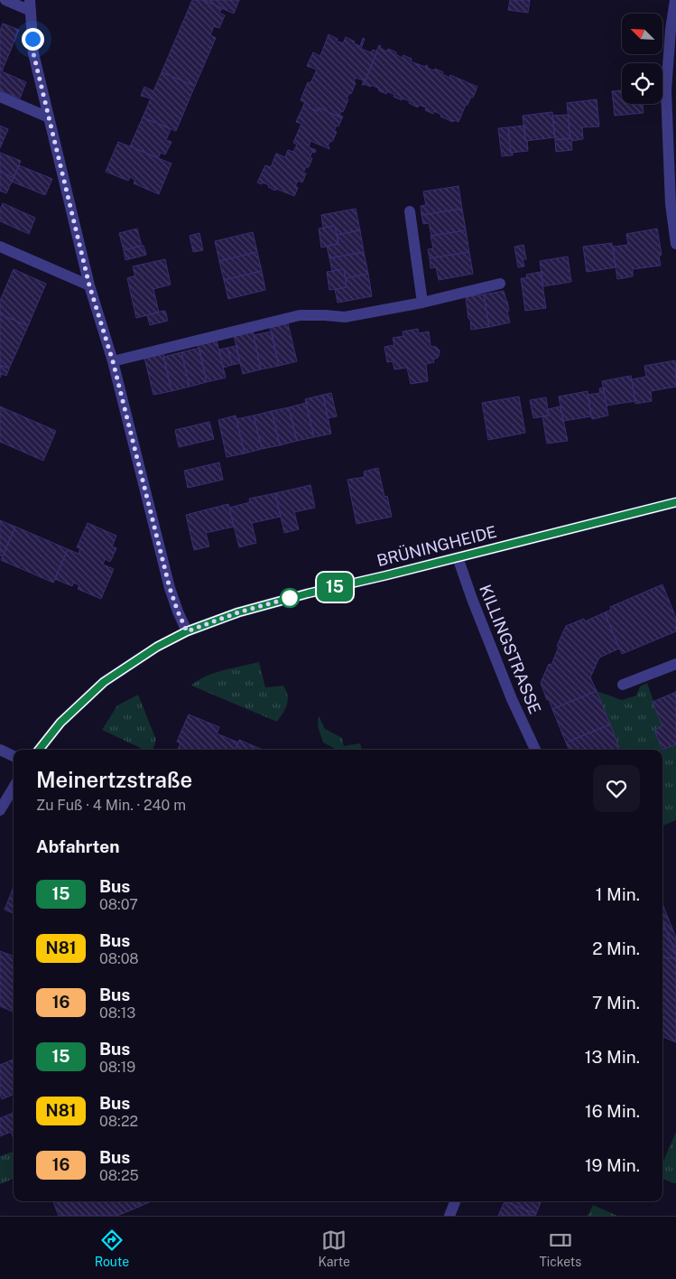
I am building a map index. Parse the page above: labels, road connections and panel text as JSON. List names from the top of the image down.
{
  "streets": {
    "street": ["BRÜNINGHEIDE", "KILLINGSTRASSE"]
  },
  "crossings": [
    ["BRÜNINGHEIDE", "KILLINGSTRASSE"]
  ],
  "lines": ["bus line 15"],
  "north": "top left",
  "page": {
    "on_map": "15",
    "heading": [
      ["Meinertzstraße", "Zu Fuß · 4 Min. · 240 m"],
      "Abfahrten"
    ],
    "list": [
      {
        "mark": "15",
        "name": "Bus",
        "note": "08:07",
        "value": "1 Min."
      },
      {
        "mark": "N81",
        "name": "Bus",
        "note": "08:08",
        "value": "2 Min."
      },
      {
        "mark": "16",
        "name": "Bus",
        "note": "08:13",
        "value": "7 Min."
      },
      {
        "mark": "15",
        "name": "Bus",
        "note": "08:19",
        "value": "13 Min."
      },
      {
        "mark": "N81",
        "name": "Bus",
        "note": "08:22",
        "value": "16 Min."
      },
      {
        "mark": "16",
        "name": "Bus",
        "note": "08:25",
        "value": "19 Min."
      }
    ],
    "tabs": ["Route", "Karte", "Tickets"]
  }
}
